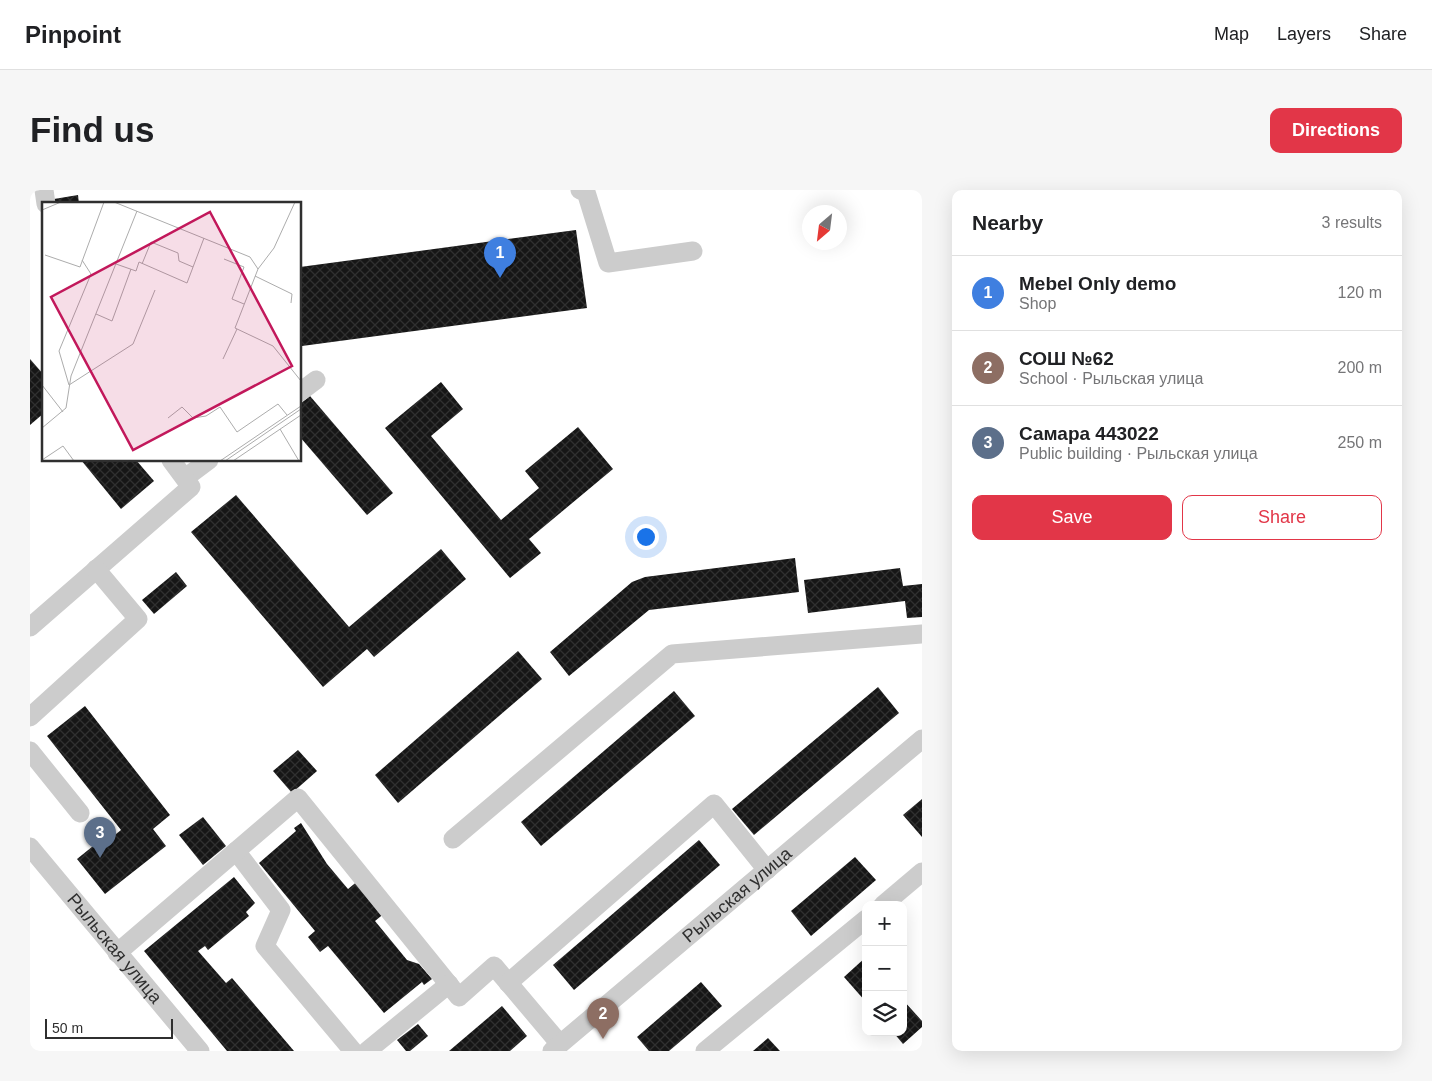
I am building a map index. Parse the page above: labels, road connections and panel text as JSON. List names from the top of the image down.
{
  "streets": {
    "street": ["Рыльская улица"]
  },
  "scale_bar": "50 m",
  "north": "bottom left",
  "page": {
    "header": "Pinpoint",
    "nav": ["Map", "Layers", "Share"],
    "buttons": [
      "Directions",
      ["Save", "Share"]
    ],
    "title": "Find us",
    "heading": ["Nearby", "3 results"],
    "pins": ["1", "3", "2"],
    "list": [
      {
        "mark": "1",
        "name": "Mebel Only demo",
        "note": "Shop",
        "value": "120 m"
      },
      {
        "mark": "2",
        "name": "СОШ №62",
        "note": "School · Рыльская улица",
        "value": "200 m"
      },
      {
        "mark": "3",
        "name": "Самара 443022",
        "note": "Public building · Рыльская улица",
        "value": "250 m"
      }
    ],
    "map_buttons": ["+", "−"],
    "scale": "50 m"
  }
}
